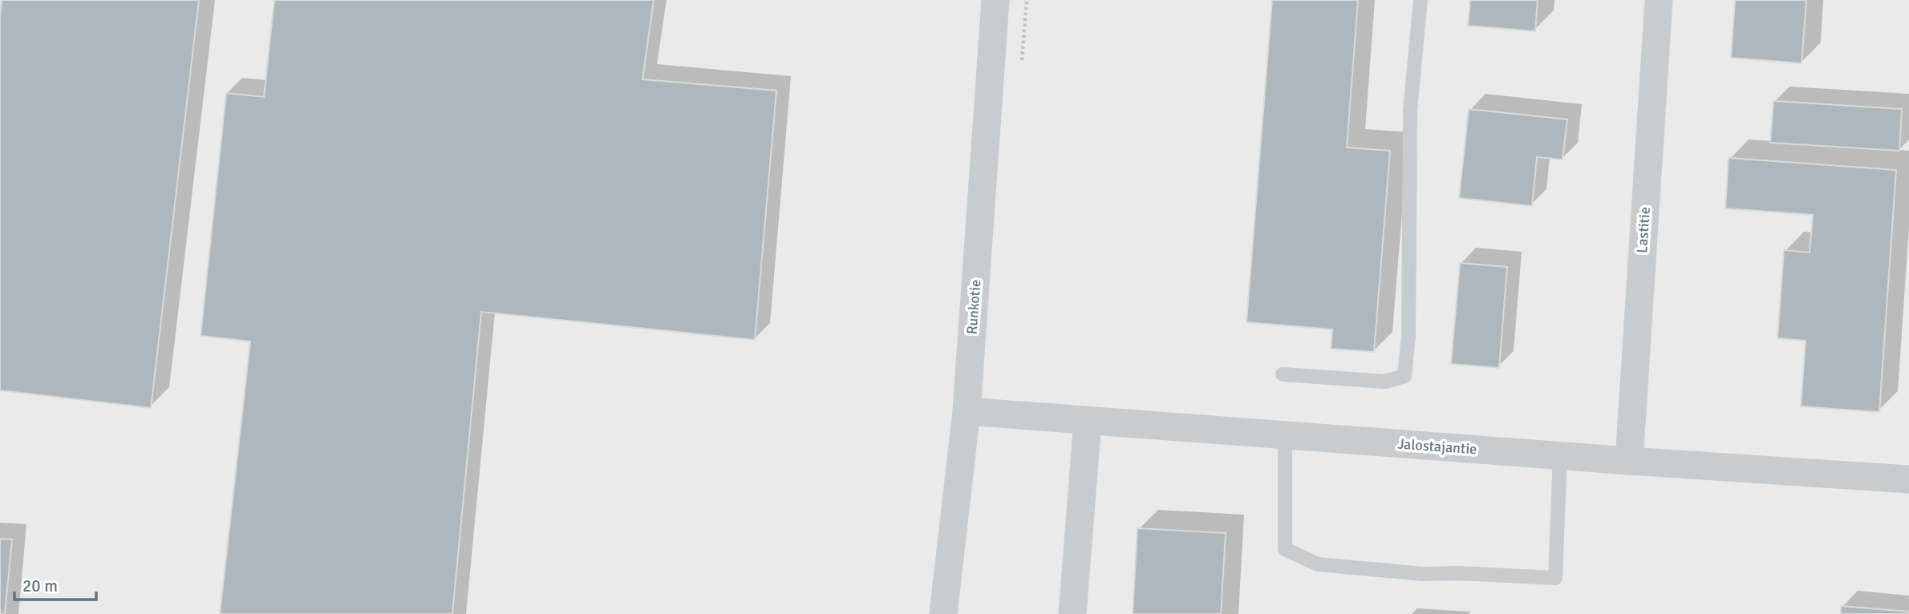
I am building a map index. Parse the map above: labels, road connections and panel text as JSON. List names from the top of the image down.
{
  "streets": {
    "street": ["Lastitie", "Runkotie", "Jalostajantie"]
  },
  "crossings": [
    ["Lastitie", "Jalostajantie"],
    ["Runkotie", "Jalostajantie"]
  ],
  "scale_bar": "20 m"
}
